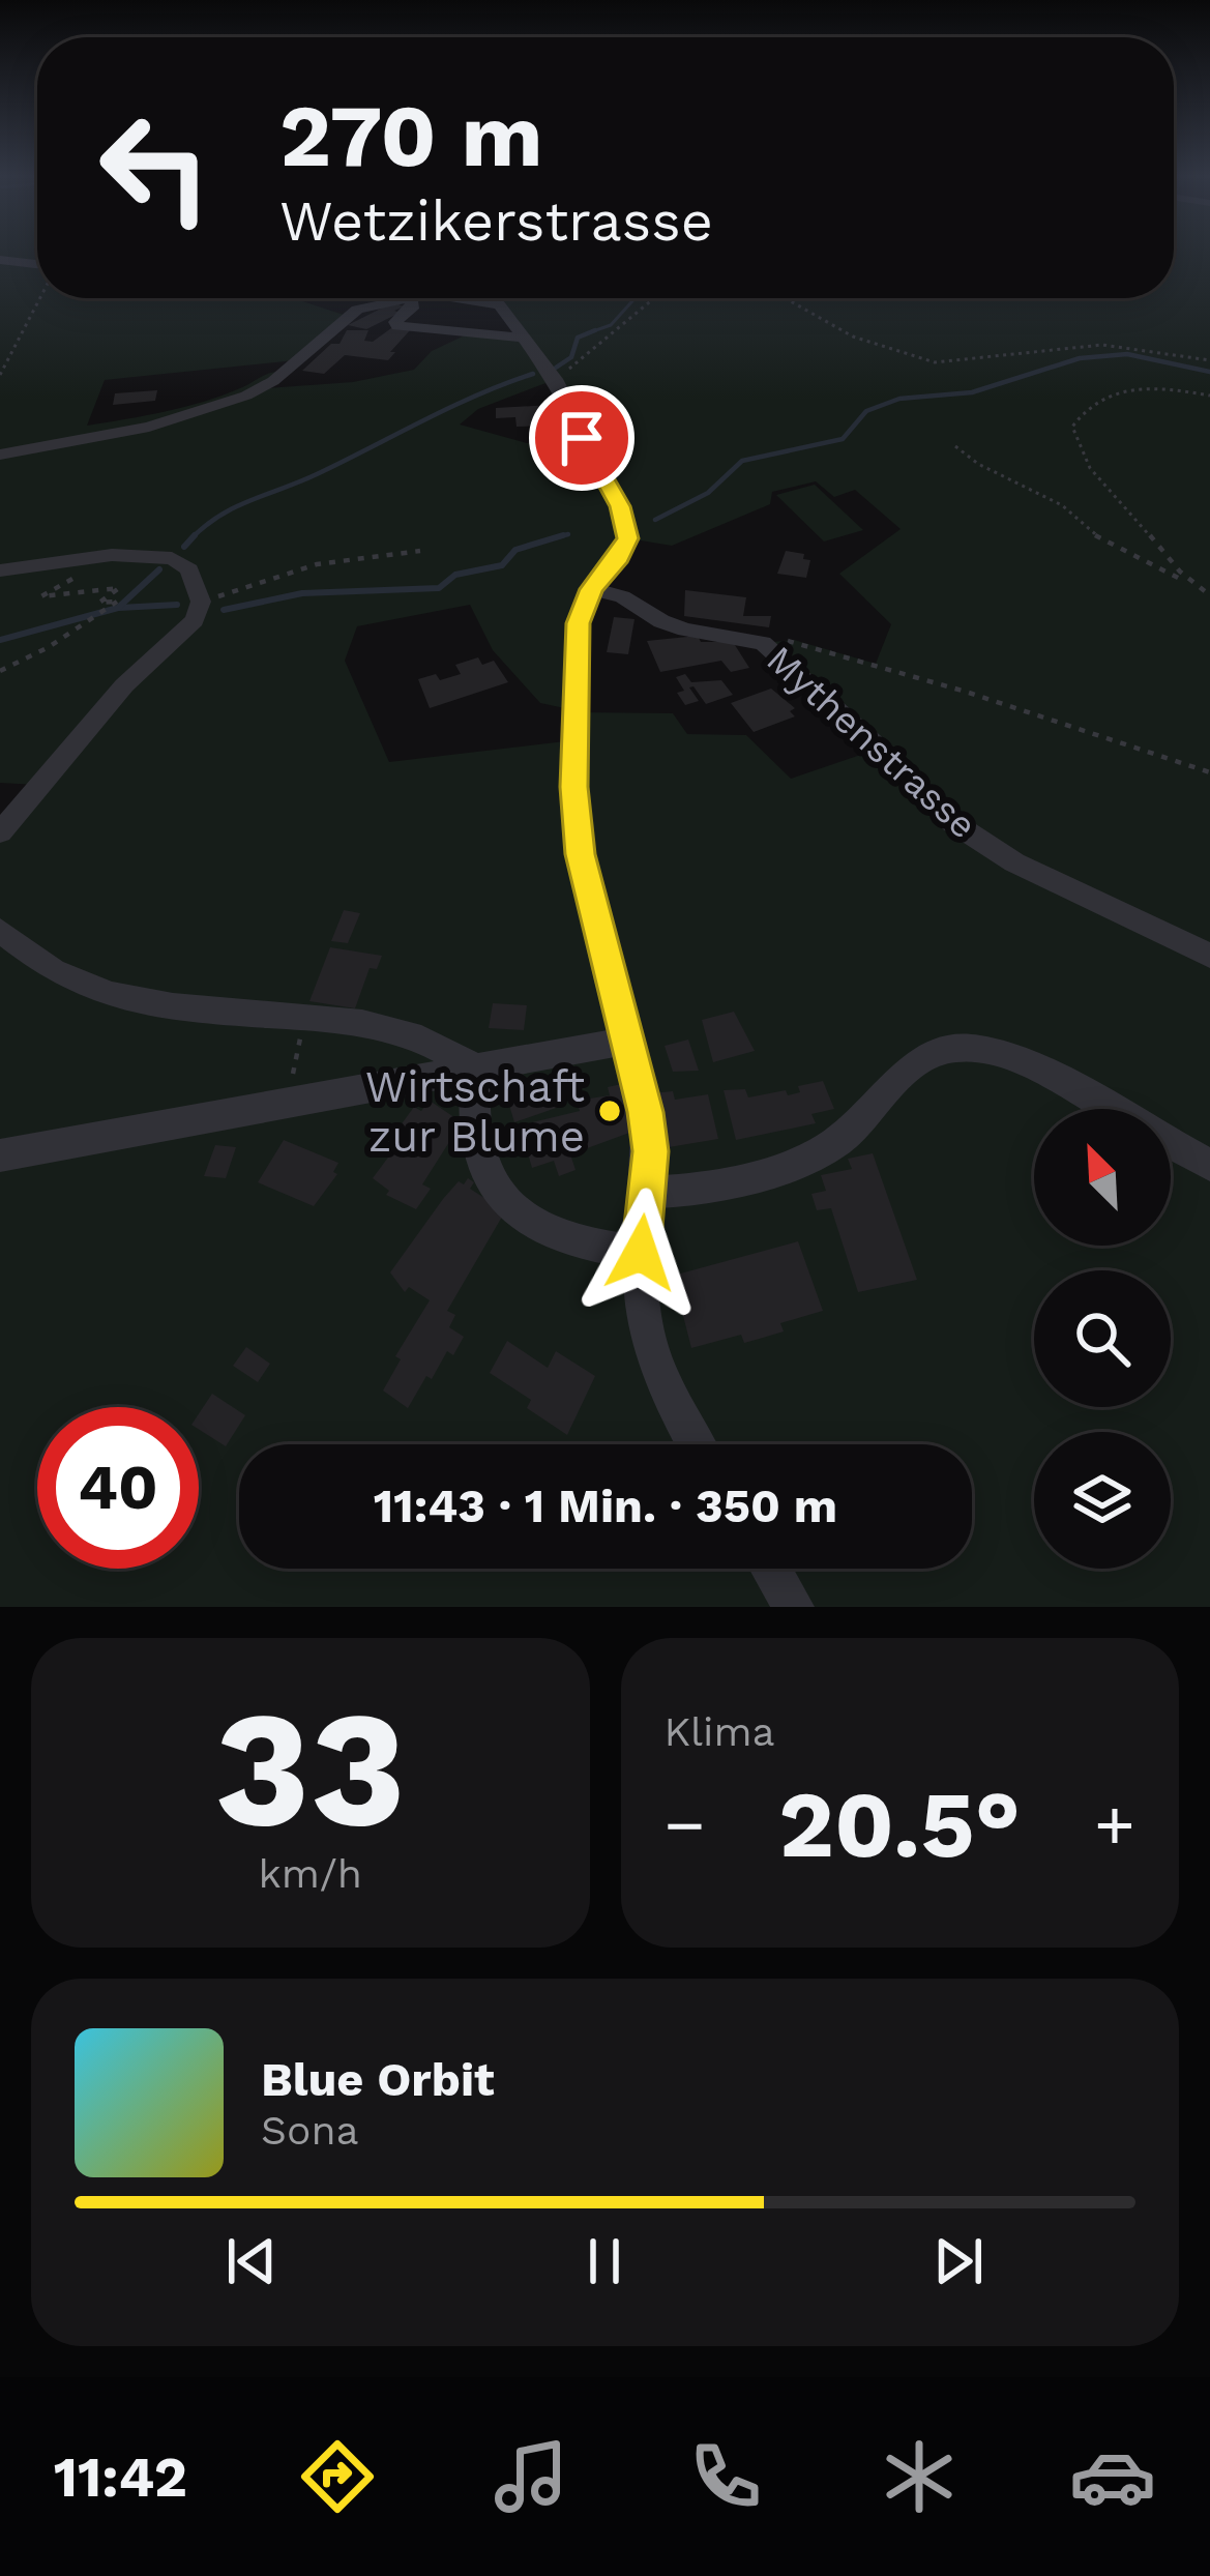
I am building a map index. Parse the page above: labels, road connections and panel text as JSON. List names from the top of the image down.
{
  "streets": {
    "street": ["Mythenstrasse"]
  },
  "places": ["Wirtschaft zur Blume"],
  "north": "top left",
  "page": {
    "turn": ["270 m", "Wetzikerstrasse"],
    "limit": "40",
    "trip": "11:43 · 1 Min. · 350 m",
    "tile": [
      ["33", "km/h"],
      "Klima"
    ],
    "heat": ["−", "20.5°", "+"],
    "song": ["Blue Orbit", "Sona"],
    "tabs": "11:42"
  }
}
